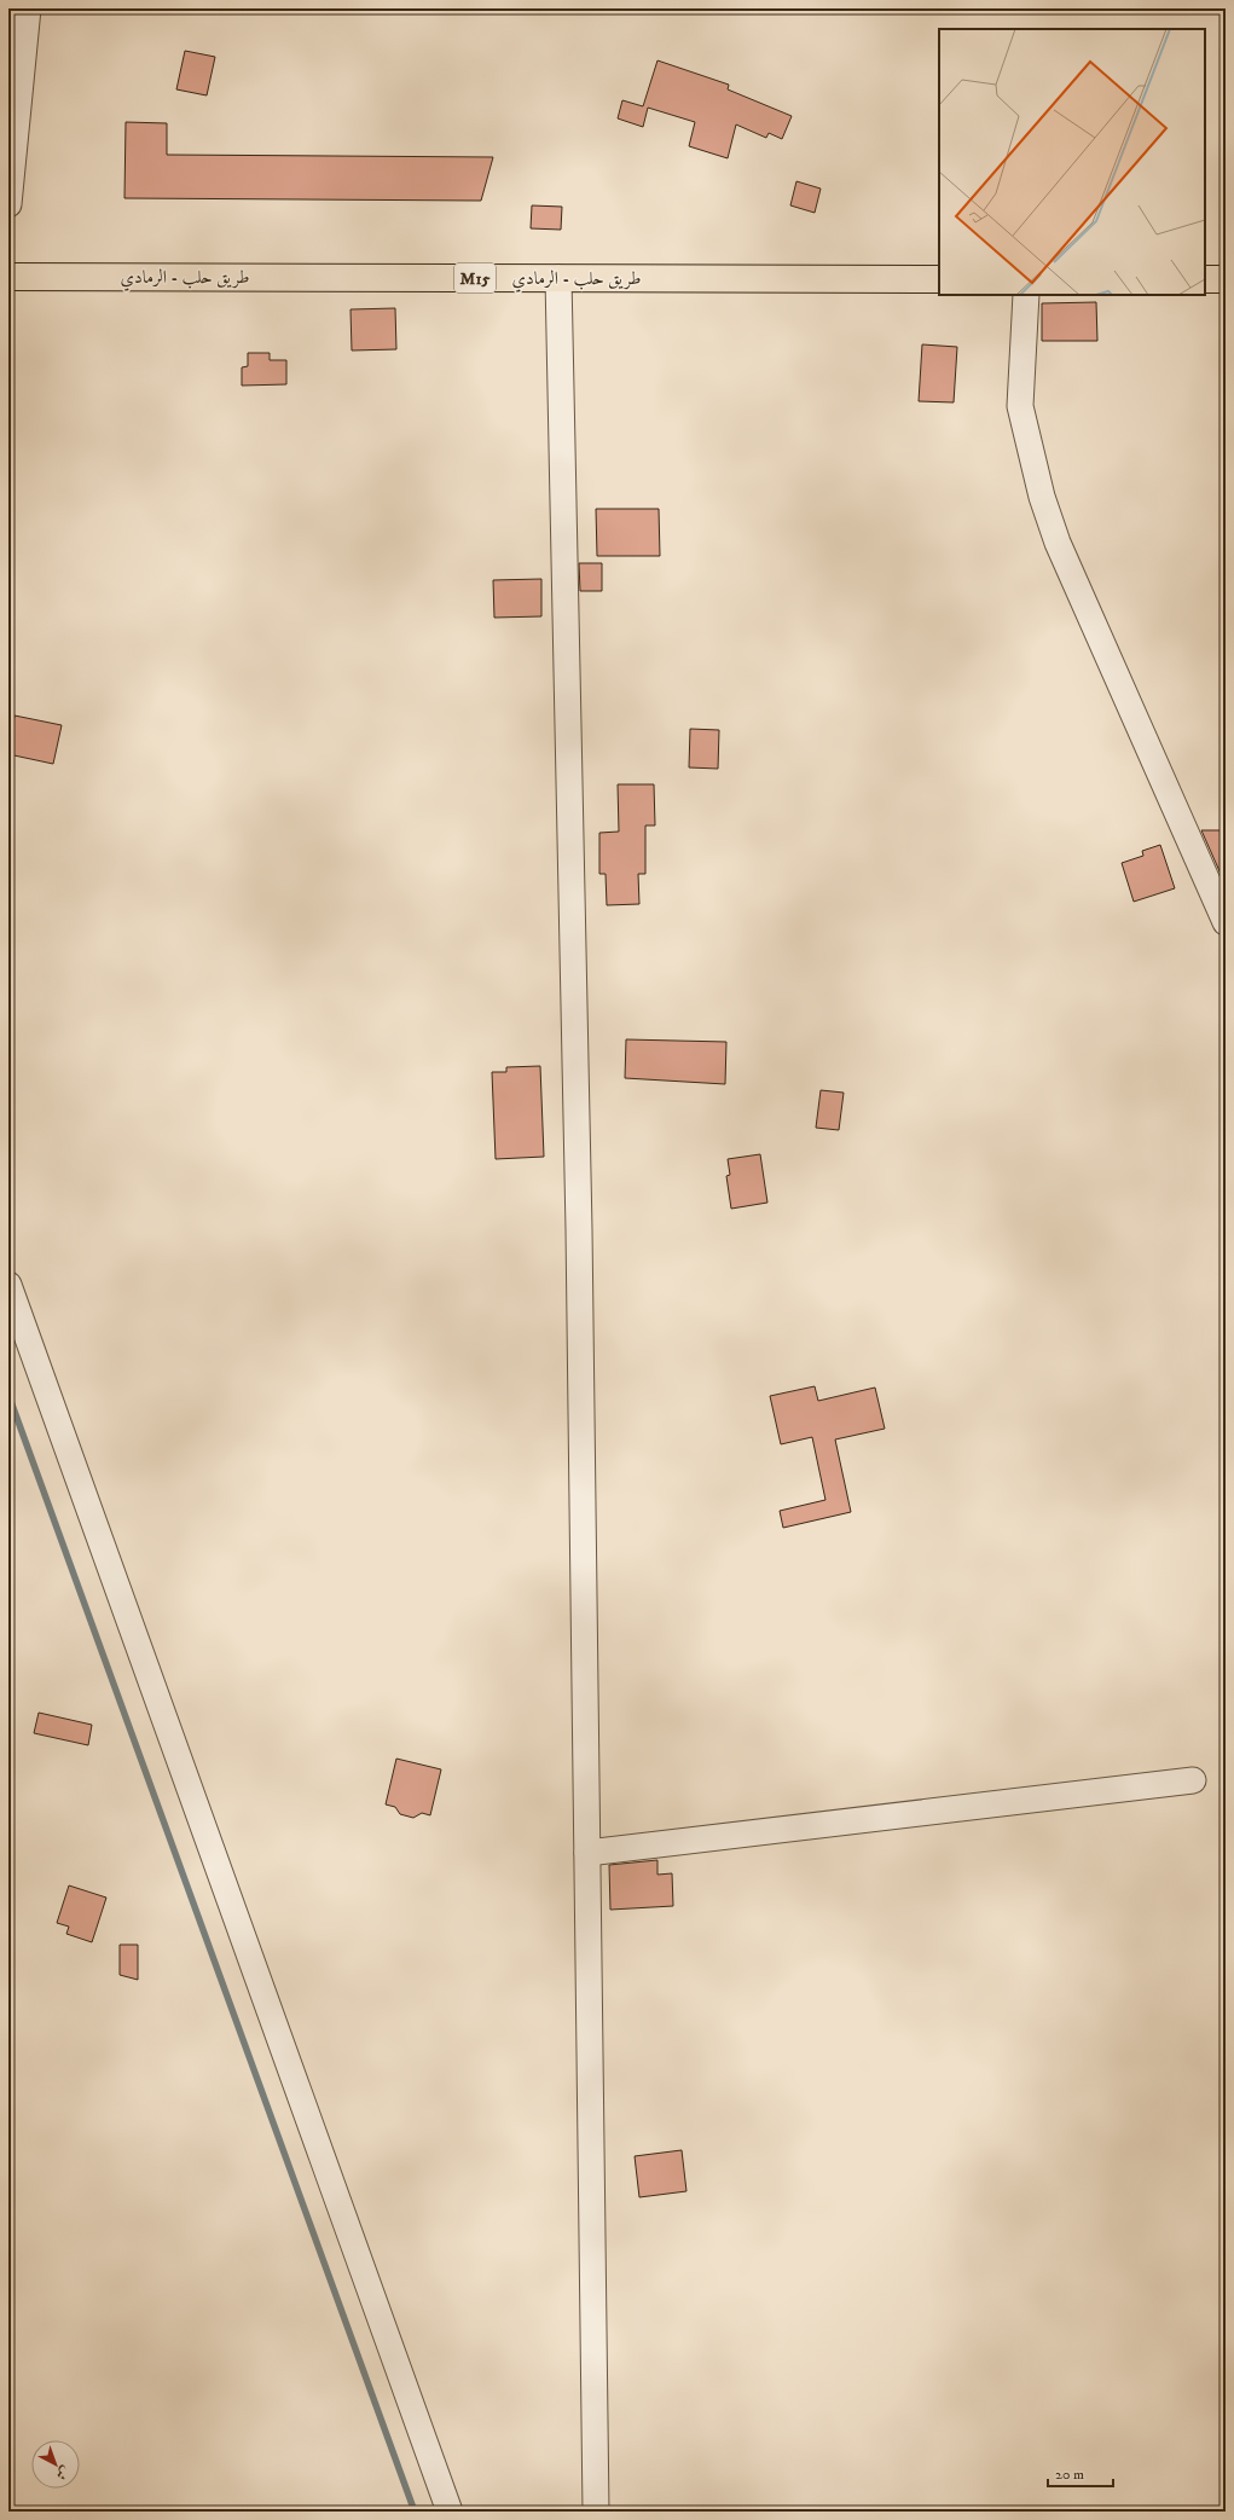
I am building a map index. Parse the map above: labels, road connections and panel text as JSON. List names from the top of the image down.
{
  "streets": {
    "highway": ["طريق حلب - الرمادي", "M15"]
  },
  "scale_bar": "20 m",
  "north": "bottom right"
}
